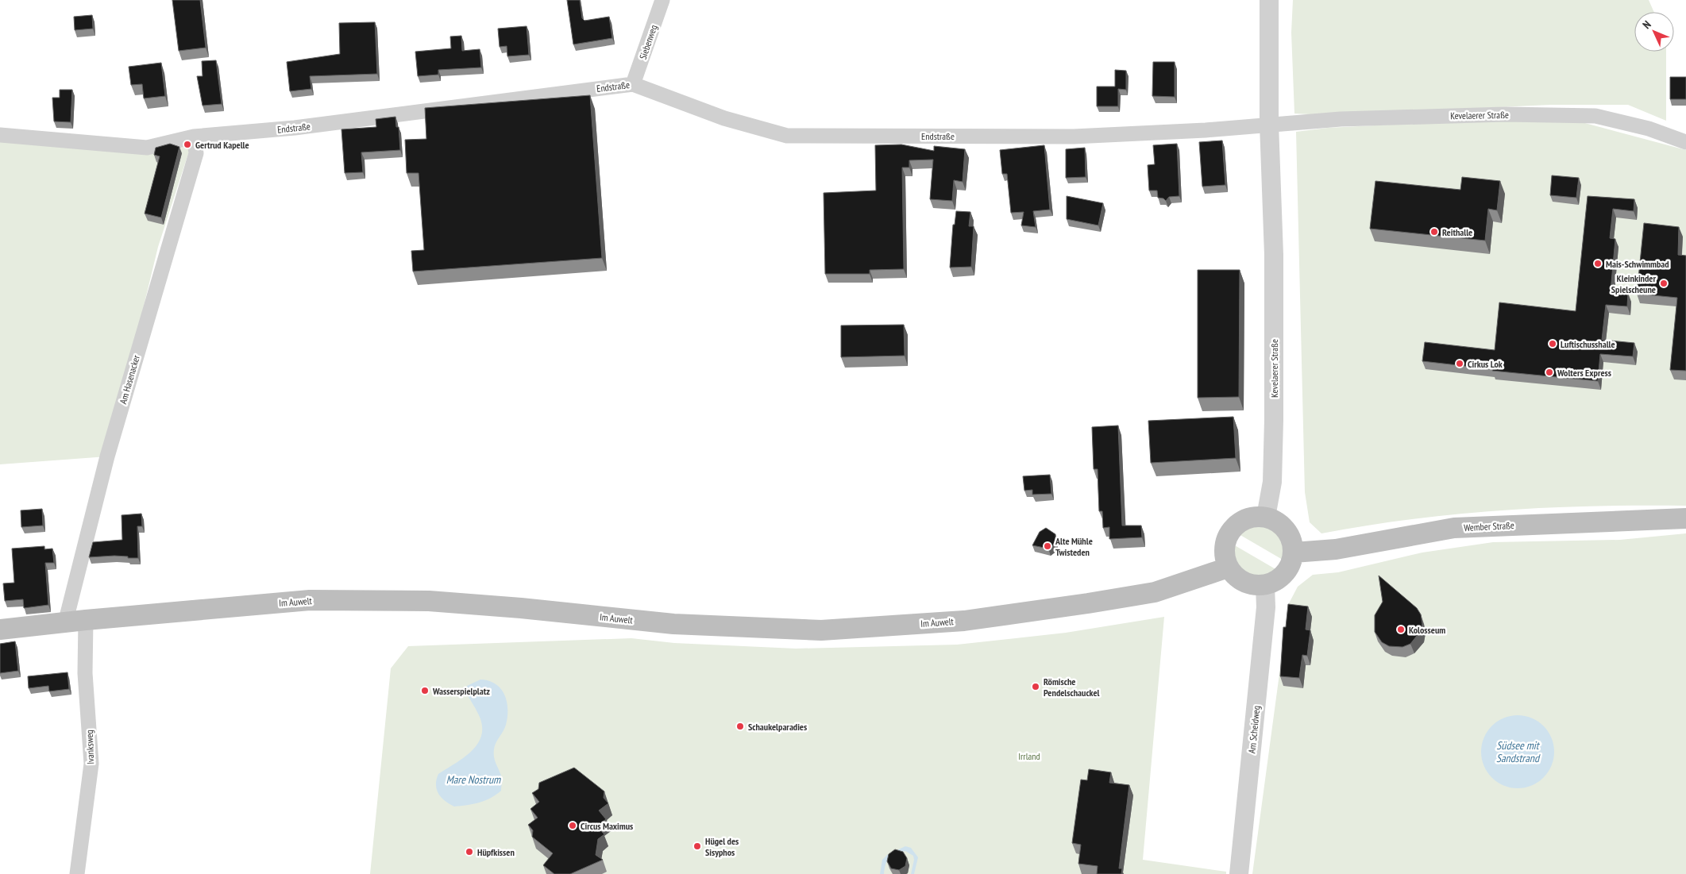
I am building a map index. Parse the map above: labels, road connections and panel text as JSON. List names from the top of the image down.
{
  "streets": {
    "main road": ["Wember Straße", "Im Auwelt"],
    "street": [
      "Siebenweg",
      "Endstraße",
      "Kevelaerer Straße",
      "Am Hasenacker",
      "Am Scheidweg",
      "Ivanksweg"
    ]
  },
  "crossings": [
    ["Siebenweg", "Endstraße"],
    ["Endstraße", "Kevelaerer Straße"],
    ["Endstraße", "Am Hasenacker"],
    ["Kevelaerer Straße", "Wember Straße"],
    ["Kevelaerer Straße", "Im Auwelt"],
    ["Kevelaerer Straße", "Am Scheidweg"],
    ["Am Hasenacker", "Im Auwelt"],
    ["Wember Straße", "Im Auwelt"],
    ["Wember Straße", "Am Scheidweg"],
    ["Im Auwelt", "Am Scheidweg"],
    ["Im Auwelt", "Ivanksweg"]
  ],
  "water": ["Südsee mit Sandstrand", "Mare Nostrum"],
  "parks": ["Irrland"],
  "places": [
    "Gertrud Kapelle",
    "Reithalle",
    "Mais-Schwimmbad",
    "Kleinkinder Spielscheune",
    "Luftischusshalle",
    "Cirkus Lok",
    "Wolters Express",
    "Alte Mühle Twisteden",
    "Kolosseum",
    "Römische Pendelschauckel",
    "Wasserspielplatz",
    "Schaukelparadies",
    "Circus Maximus",
    "Hügel des Sisyphos",
    "Hüpfkissen"
  ],
  "north": "top left"
}
